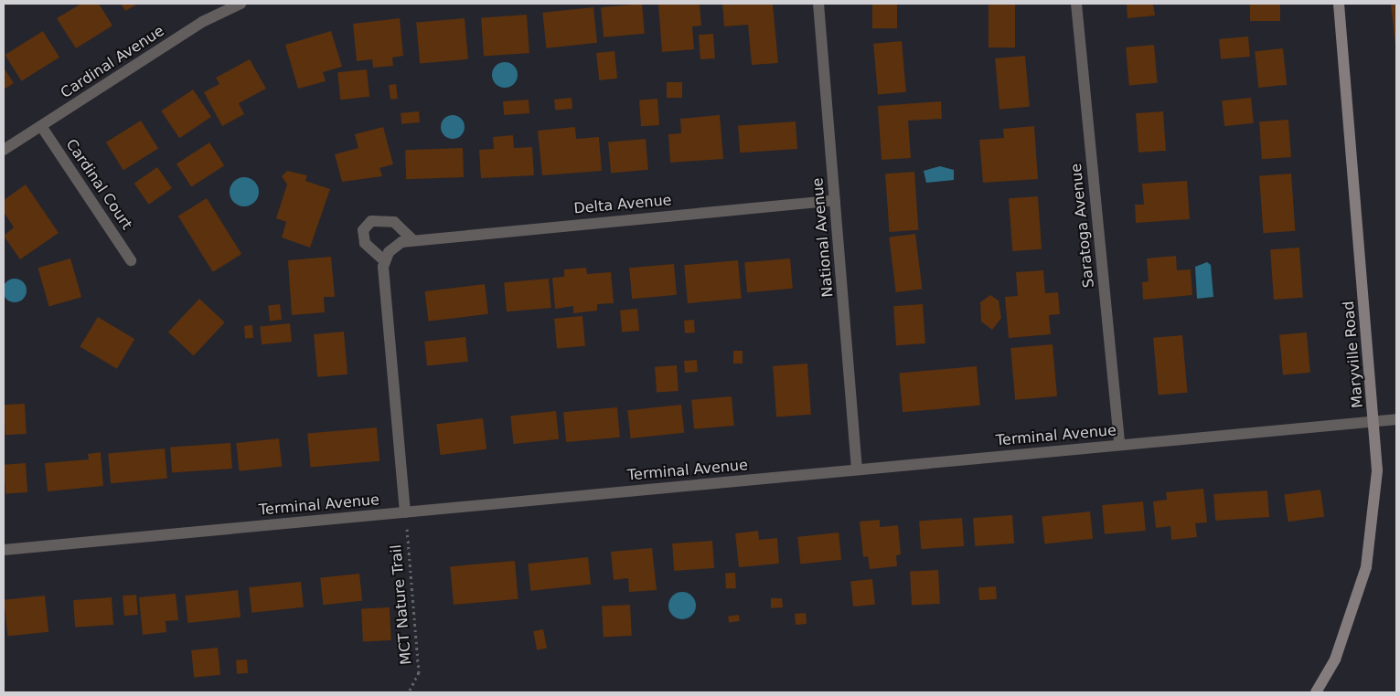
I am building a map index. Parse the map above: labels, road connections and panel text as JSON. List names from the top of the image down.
{
  "streets": {
    "main road": ["Maryville Road"],
    "street": [
      "Cardinal Avenue",
      "Cardinal Court",
      "Delta Avenue",
      "Saratoga Avenue",
      "National Avenue",
      "Terminal Avenue"
    ],
    "path": ["MCT Nature Trail"]
  },
  "crossings": [
    ["Cardinal Avenue", "Cardinal Court"],
    ["Delta Avenue", "National Avenue"],
    ["Saratoga Avenue", "Terminal Avenue"],
    ["National Avenue", "Terminal Avenue"],
    ["Maryville Road", "Terminal Avenue"],
    ["Terminal Avenue", "MCT Nature Trail"]
  ]
}
